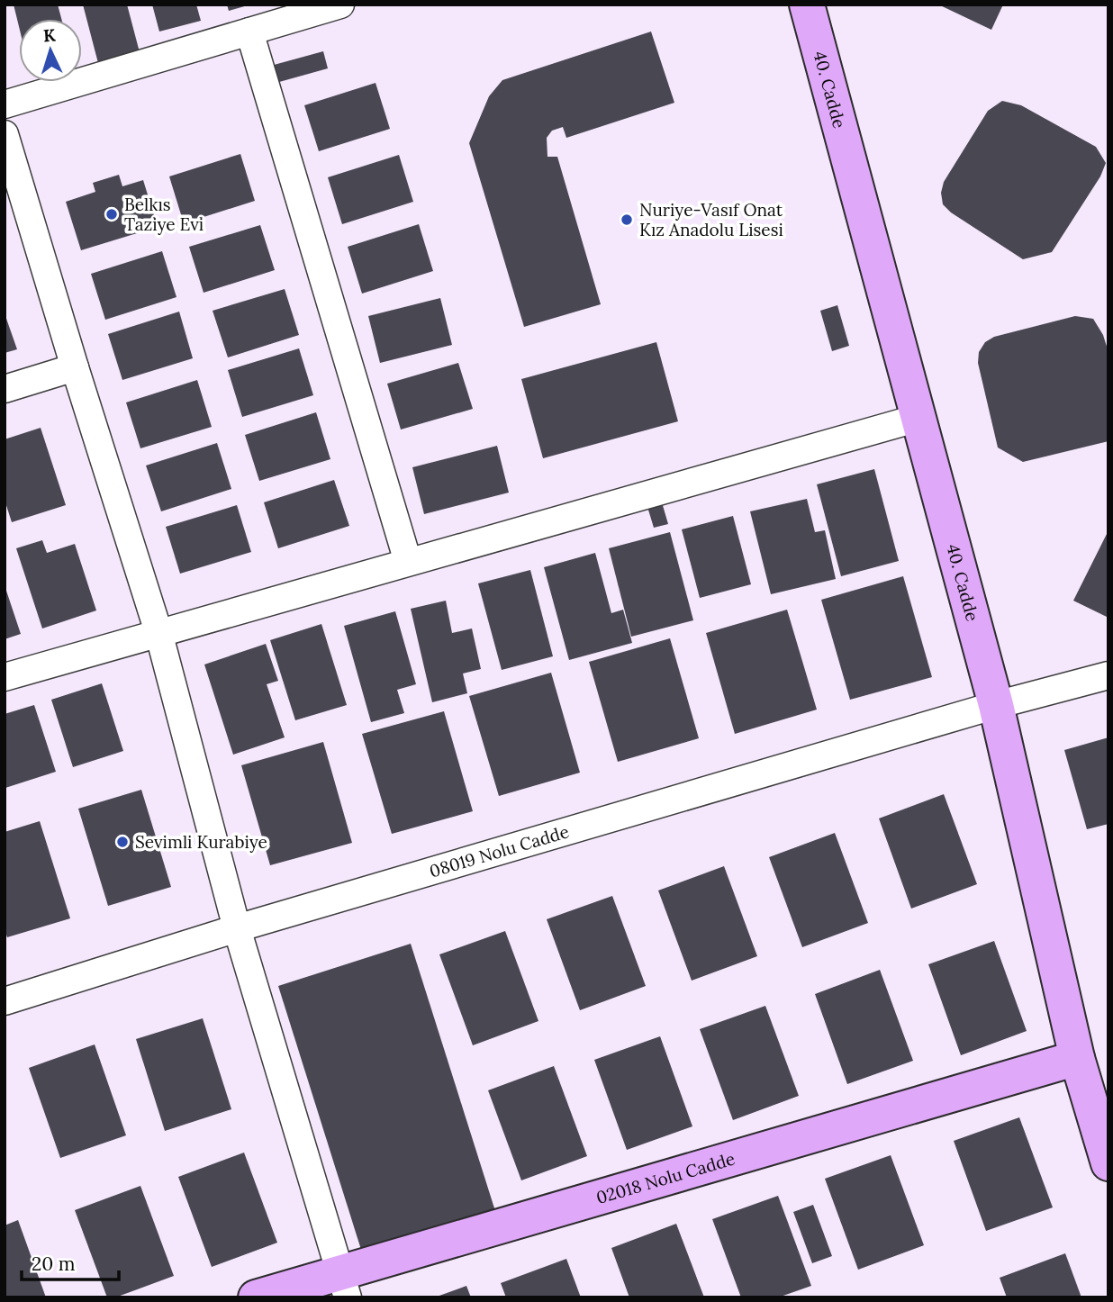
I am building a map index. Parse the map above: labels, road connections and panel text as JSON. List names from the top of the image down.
{
  "streets": {
    "street": ["40. Cadde", "08019 Nolu Cadde", "02018 Nolu Cadde"]
  },
  "crossings": [
    ["40. Cadde", "08019 Nolu Cadde"],
    ["40. Cadde", "02018 Nolu Cadde"]
  ],
  "places": ["Belkıs Taziye Evi", "Nuriye-Vasıf Onat Kız Anadolu Lisesi", "Sevimli Kurabiye"],
  "scale_bar": "20 m",
  "north": "top"
}
